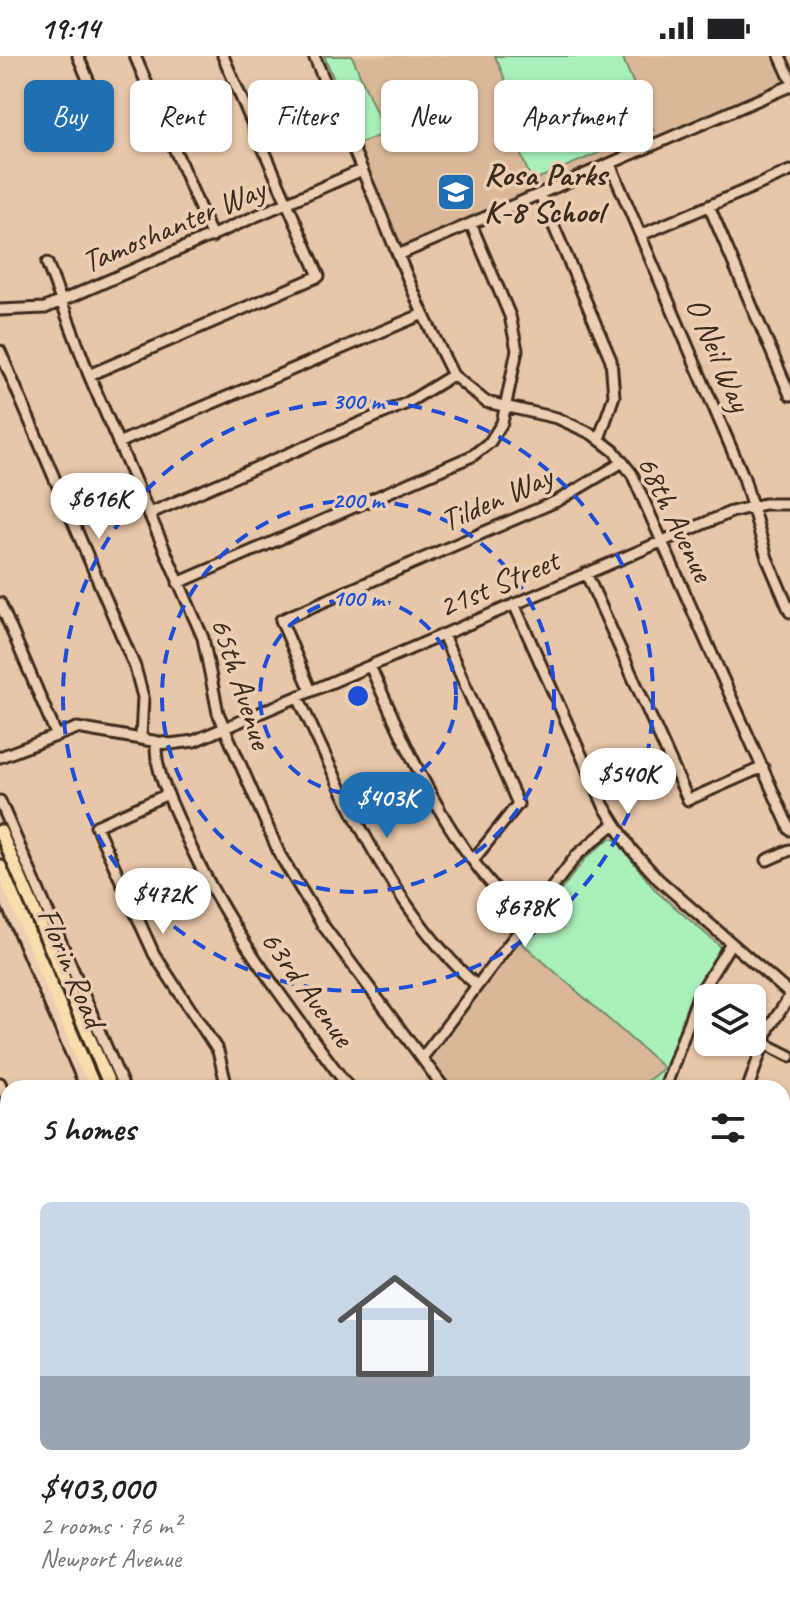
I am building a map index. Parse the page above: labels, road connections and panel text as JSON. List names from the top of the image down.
{
  "streets": {
    "main road": ["Florin Road"],
    "street": [
      "Tamoshanter Way",
      "O Neil Way",
      "Tilden Way",
      "68th Avenue",
      "21st Street",
      "65th Avenue",
      "63rd Avenue"
    ]
  },
  "crossings": [
    ["Tamoshanter Way", "68th Avenue"],
    ["Tamoshanter Way", "65th Avenue"],
    ["O Neil Way", "21st Street"],
    ["Tilden Way", "68th Avenue"],
    ["Tilden Way", "21st Street"],
    ["68th Avenue", "21st Street"],
    ["21st Street", "65th Avenue"],
    ["21st Street", "63rd Avenue"]
  ],
  "places": {
    "school or university": ["Rosa Parks K-8 School"]
  },
  "page": {
    "status": "19:14",
    "chip": [
      "Buy",
      "Rent",
      "Filters",
      "New",
      "Apartment"
    ],
    "price": [
      "$616K",
      "$540K",
      "$403K",
      "$472K",
      "$678K"
    ],
    "heading": "5 homes",
    "list": [
      {
        "name": "$403,000",
        "note": "2 rooms · 76 m² · Newport Avenue"
      }
    ]
  },
  "rings": ["300 m", "200 m", "100 m"]
}
